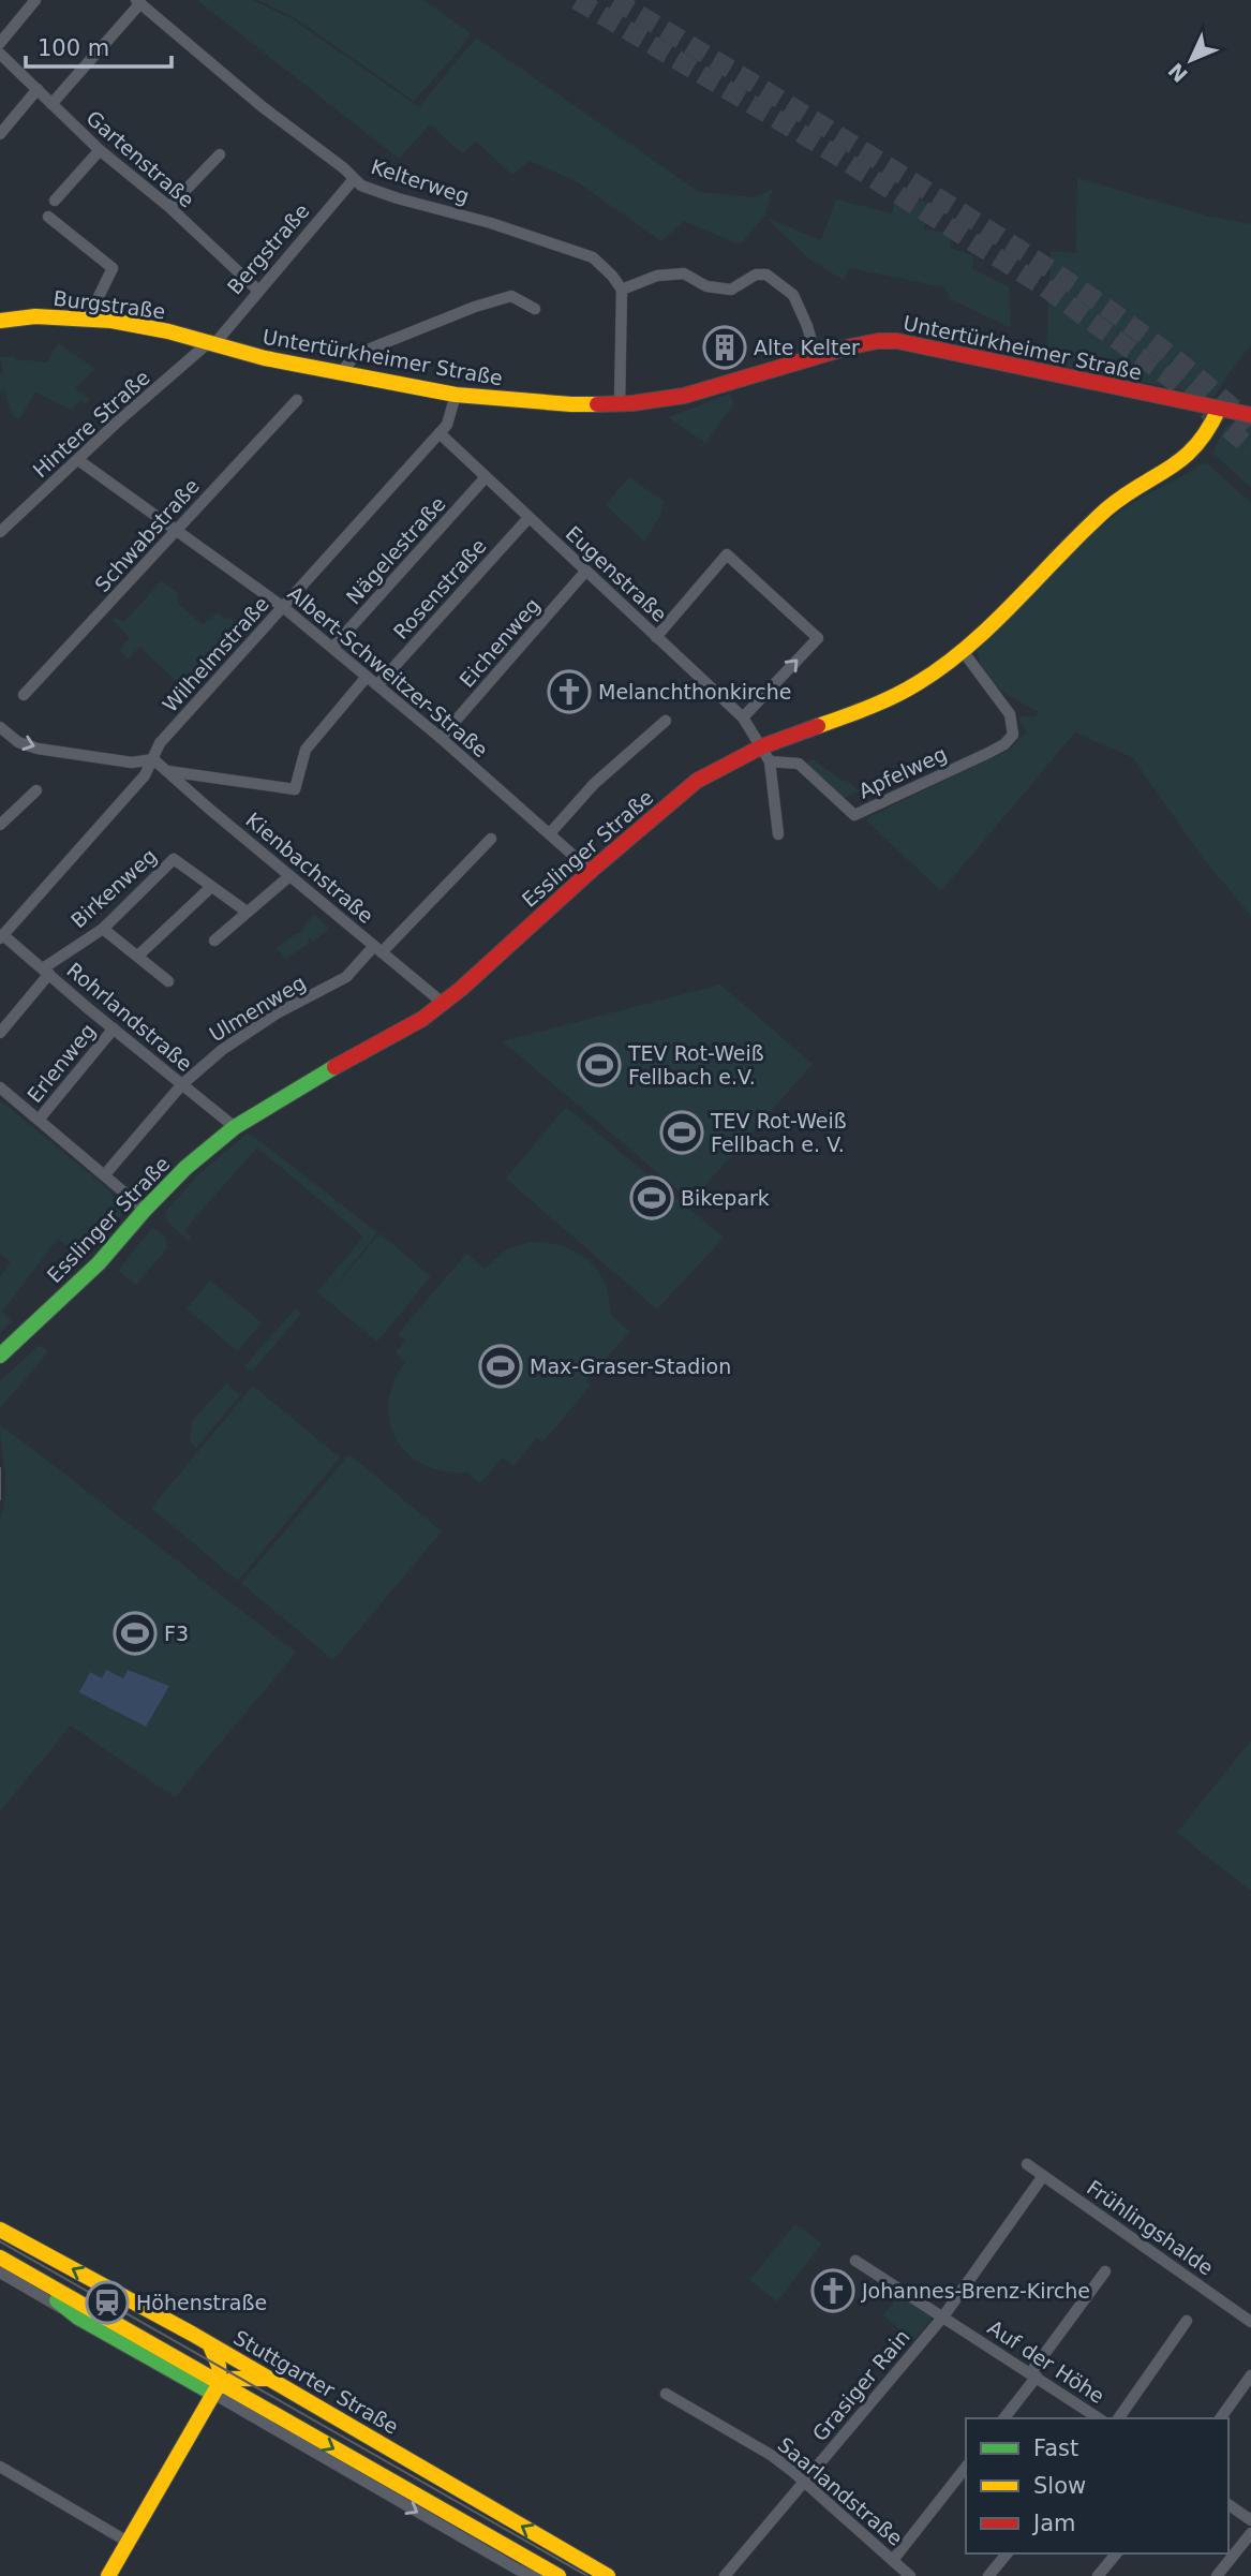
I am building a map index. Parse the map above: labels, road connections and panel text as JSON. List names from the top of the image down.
{
  "streets": {
    "main road": [
      "Burgstraße",
      "Untertürkheimer Straße",
      "Esslinger Straße",
      "Stuttgarter Straße"
    ],
    "street": [
      "Gartenstraße",
      "Kelterweg",
      "Bergstraße",
      "Hintere Straße",
      "Schwabstraße",
      "Nägelestraße",
      "Eugenstraße",
      "Rosenstraße",
      "Eichenweg",
      "Wilhelmstraße",
      "Albert-Schweitzer-Straße",
      "Apfelweg",
      "Kienbachstraße",
      "Birkenweg",
      "Ulmenweg",
      "Rohrlandstraße",
      "Erlenweg",
      "Frühlingshalde",
      "Auf der Höhe",
      "Grasiger Rain",
      "Saarlandstraße"
    ]
  },
  "crossings": [
    ["Gartenstraße", "Bergstraße"],
    ["Kelterweg", "Bergstraße"],
    ["Bergstraße", "Burgstraße"],
    ["Bergstraße", "Untertürkheimer Straße"],
    ["Bergstraße", "Hintere Straße"],
    ["Burgstraße", "Untertürkheimer Straße"],
    ["Burgstraße", "Hintere Straße"],
    ["Untertürkheimer Straße", "Hintere Straße"],
    ["Untertürkheimer Straße", "Wilhelmstraße"],
    ["Untertürkheimer Straße", "Esslinger Straße"],
    ["Hintere Straße", "Albert-Schweitzer-Straße"],
    ["Schwabstraße", "Albert-Schweitzer-Straße"],
    ["Nägelestraße", "Eugenstraße"],
    ["Nägelestraße", "Albert-Schweitzer-Straße"],
    ["Eugenstraße", "Rosenstraße"],
    ["Eugenstraße", "Eichenweg"],
    ["Eugenstraße", "Wilhelmstraße"],
    ["Eugenstraße", "Esslinger Straße"],
    ["Rosenstraße", "Albert-Schweitzer-Straße"],
    ["Eichenweg", "Albert-Schweitzer-Straße"],
    ["Wilhelmstraße", "Albert-Schweitzer-Straße"],
    ["Wilhelmstraße", "Kienbachstraße"],
    ["Wilhelmstraße", "Rohrlandstraße"],
    ["Albert-Schweitzer-Straße", "Esslinger Straße"],
    ["Apfelweg", "Esslinger Straße"],
    ["Esslinger Straße", "Kienbachstraße"],
    ["Esslinger Straße", "Rohrlandstraße"],
    ["Kienbachstraße", "Ulmenweg"],
    ["Birkenweg", "Rohrlandstraße"],
    ["Ulmenweg", "Rohrlandstraße"],
    ["Rohrlandstraße", "Erlenweg"],
    ["Frühlingshalde", "Grasiger Rain"],
    ["Auf der Höhe", "Grasiger Rain"],
    ["Grasiger Rain", "Saarlandstraße"]
  ],
  "places": {
    "building": ["Alte Kelter"],
    "church": ["Melanchthonkirche", "Johannes-Brenz-Kirche"],
    "sports": [
      "TEV Rot-Weiß Fellbach e.V.",
      "TEV Rot-Weiß Fellbach e. V.",
      "Bikepark",
      "Max-Graser-Stadion",
      "F3"
    ],
    "station": ["Höhenstraße"]
  },
  "legend": ["Fast", "Slow", "Jam"],
  "scale_bar": "100 m",
  "north": "bottom left"
}
